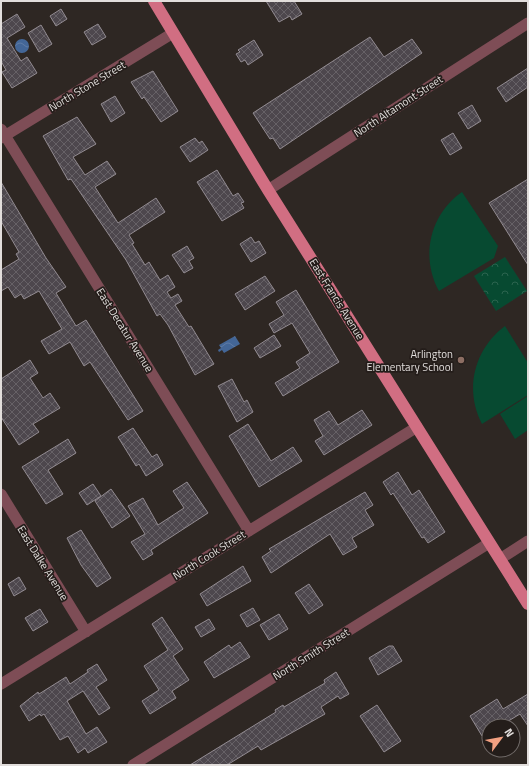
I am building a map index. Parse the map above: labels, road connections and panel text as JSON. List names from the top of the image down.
{
  "streets": {
    "main road": ["East Francis Avenue"],
    "street": [
      "North Stone Street",
      "North Altamont Street",
      "East Decatur Avenue",
      "North Cook Street",
      "East Dalke Avenue",
      "North Smith Street"
    ]
  },
  "crossings": [
    ["North Stone Street", "East Francis Avenue"],
    ["North Stone Street", "East Decatur Avenue"],
    ["North Altamont Street", "East Francis Avenue"],
    ["East Francis Avenue", "North Cook Street"],
    ["East Francis Avenue", "North Smith Street"],
    ["East Decatur Avenue", "North Cook Street"],
    ["North Cook Street", "East Dalke Avenue"]
  ],
  "places": ["Arlington Elementary School"],
  "north": "top right"
}
